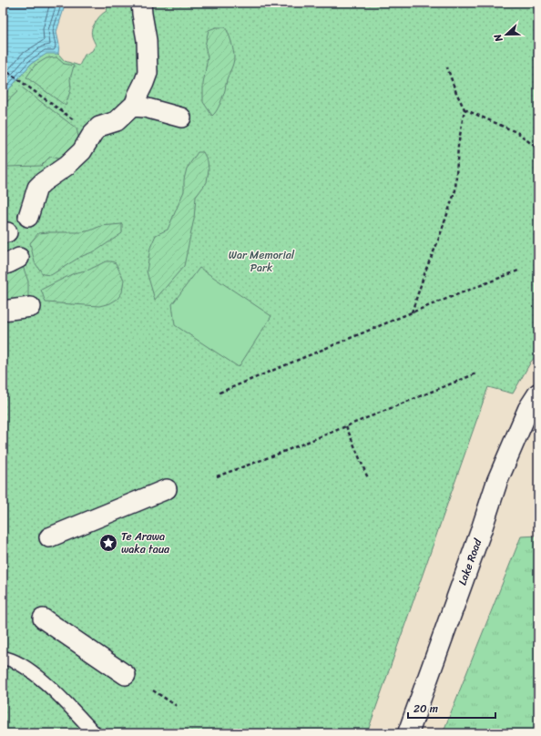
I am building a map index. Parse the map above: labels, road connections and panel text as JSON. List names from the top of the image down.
{
  "streets": {
    "street": ["Lake Road"]
  },
  "parks": ["War Memorial Park"],
  "places": {
    "place": ["Te Arawa waka taua"]
  },
  "scale_bar": "20 m",
  "north": "left"
}
